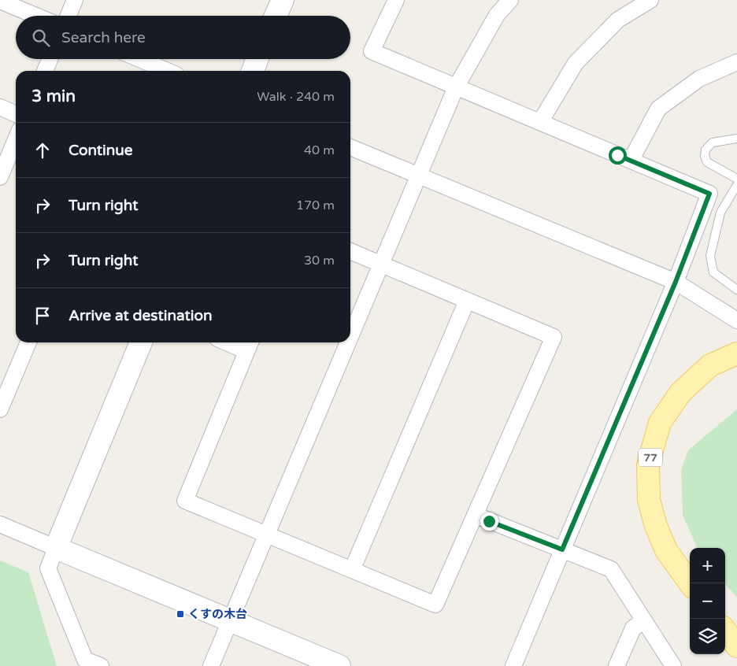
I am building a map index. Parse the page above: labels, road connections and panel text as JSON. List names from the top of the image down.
{
  "streets": {
    "main road": ["77"]
  },
  "places": {
    "transit": ["くすの木台"]
  },
  "page": {
    "search": "Search here",
    "heading": ["3 min", "Walk · 240 m"],
    "list": [
      ["Continue", "40 m"],
      ["Turn right", "170 m"],
      ["Turn right", "30 m"],
      "Arrive at destination"
    ],
    "map_buttons": ["+", "−"]
  }
}
